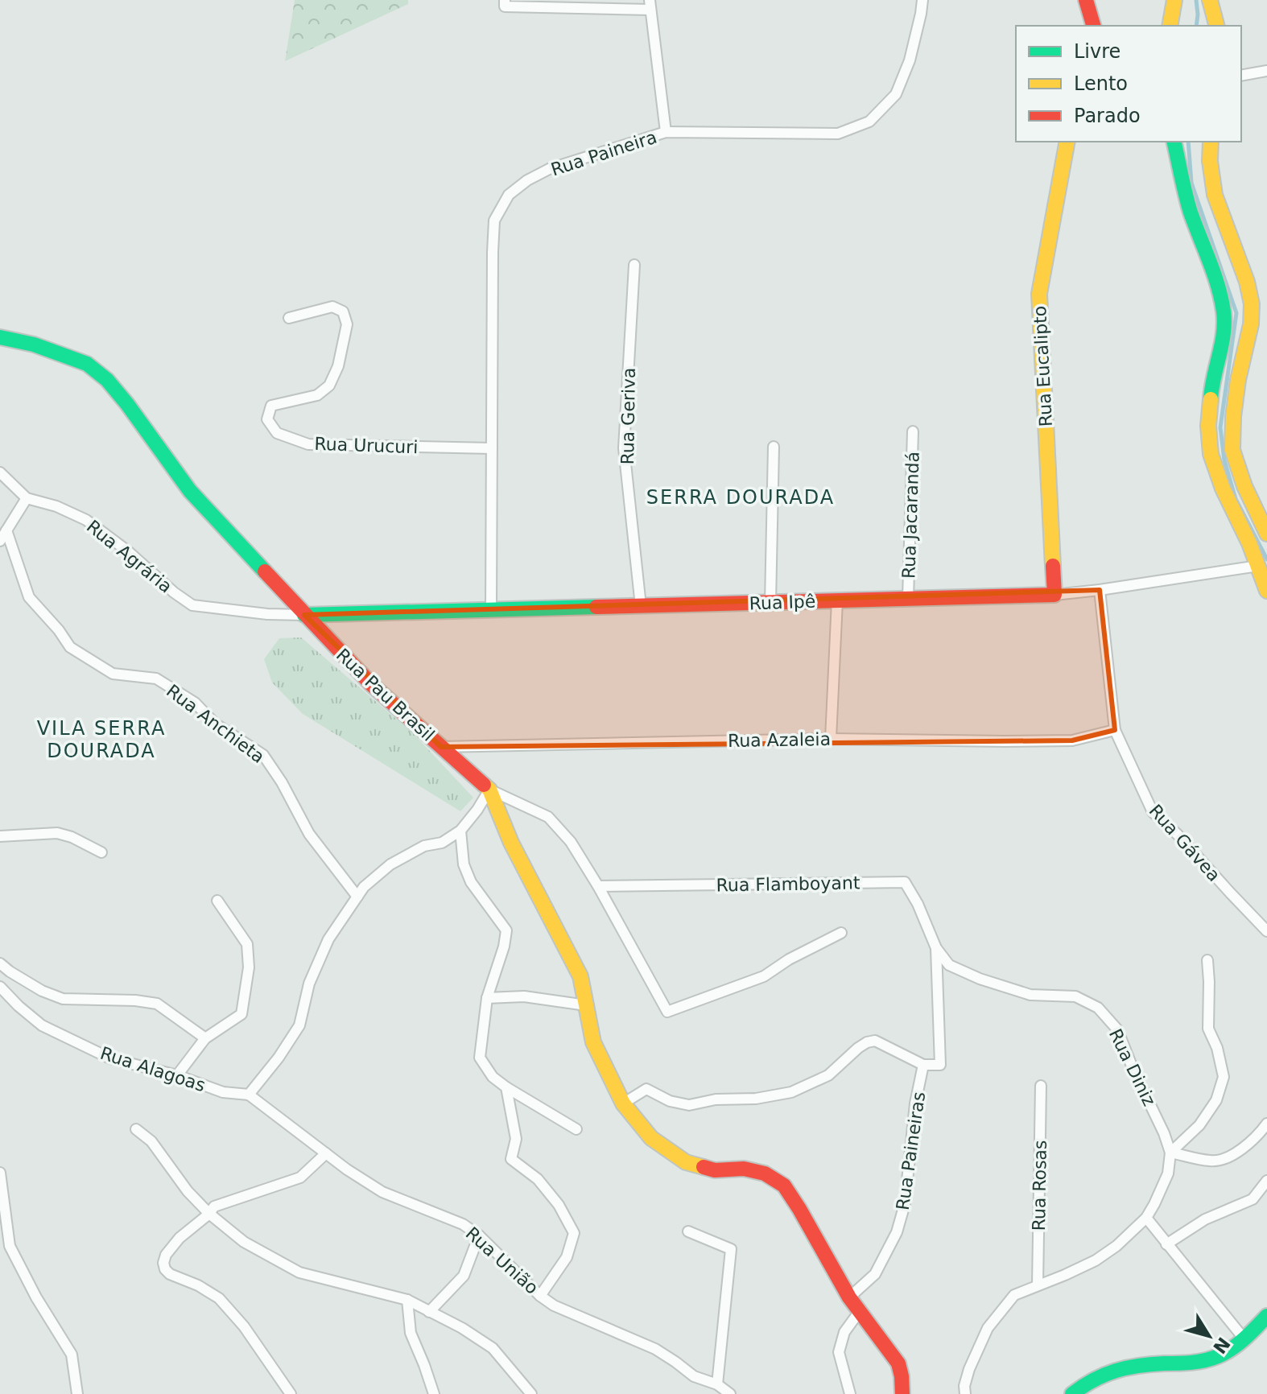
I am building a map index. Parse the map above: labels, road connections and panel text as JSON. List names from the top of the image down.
{
  "streets": {
    "street": [
      "Rua Paineira",
      "Rua Eucalipto",
      "Rua Geriva",
      "Rua Urucuri",
      "Rua Jacarandá",
      "Rua Agrária",
      "Rua Ipê",
      "Rua Pau Brasil",
      "Rua Anchieta",
      "Rua Azaleia",
      "Rua Gávea",
      "Rua Flamboyant",
      "Rua Diniz",
      "Rua Alagoas",
      "Rua Paineiras",
      "Rua Rosas",
      "Rua União"
    ]
  },
  "crossings": [
    ["Rua Paineira", "Rua Urucuri"],
    ["Rua Paineira", "Rua Ipê"],
    ["Rua Eucalipto", "Rua Ipê"],
    ["Rua Geriva", "Rua Ipê"],
    ["Rua Jacarandá", "Rua Ipê"],
    ["Rua Agrária", "Rua Ipê"],
    ["Rua Agrária", "Rua Pau Brasil"],
    ["Rua Ipê", "Rua Pau Brasil"],
    ["Rua Ipê", "Rua Gávea"],
    ["Rua Pau Brasil", "Rua Azaleia"],
    ["Rua Pau Brasil", "Rua Flamboyant"],
    ["Rua Azaleia", "Rua Gávea"],
    ["Rua Flamboyant", "Rua Diniz"],
    ["Rua Alagoas", "Rua União"]
  ],
  "districts": ["SERRA DOURADA", "VILA SERRA DOURADA"],
  "legend": ["Livre", "Lento", "Parado"],
  "north": "bottom right"
}
